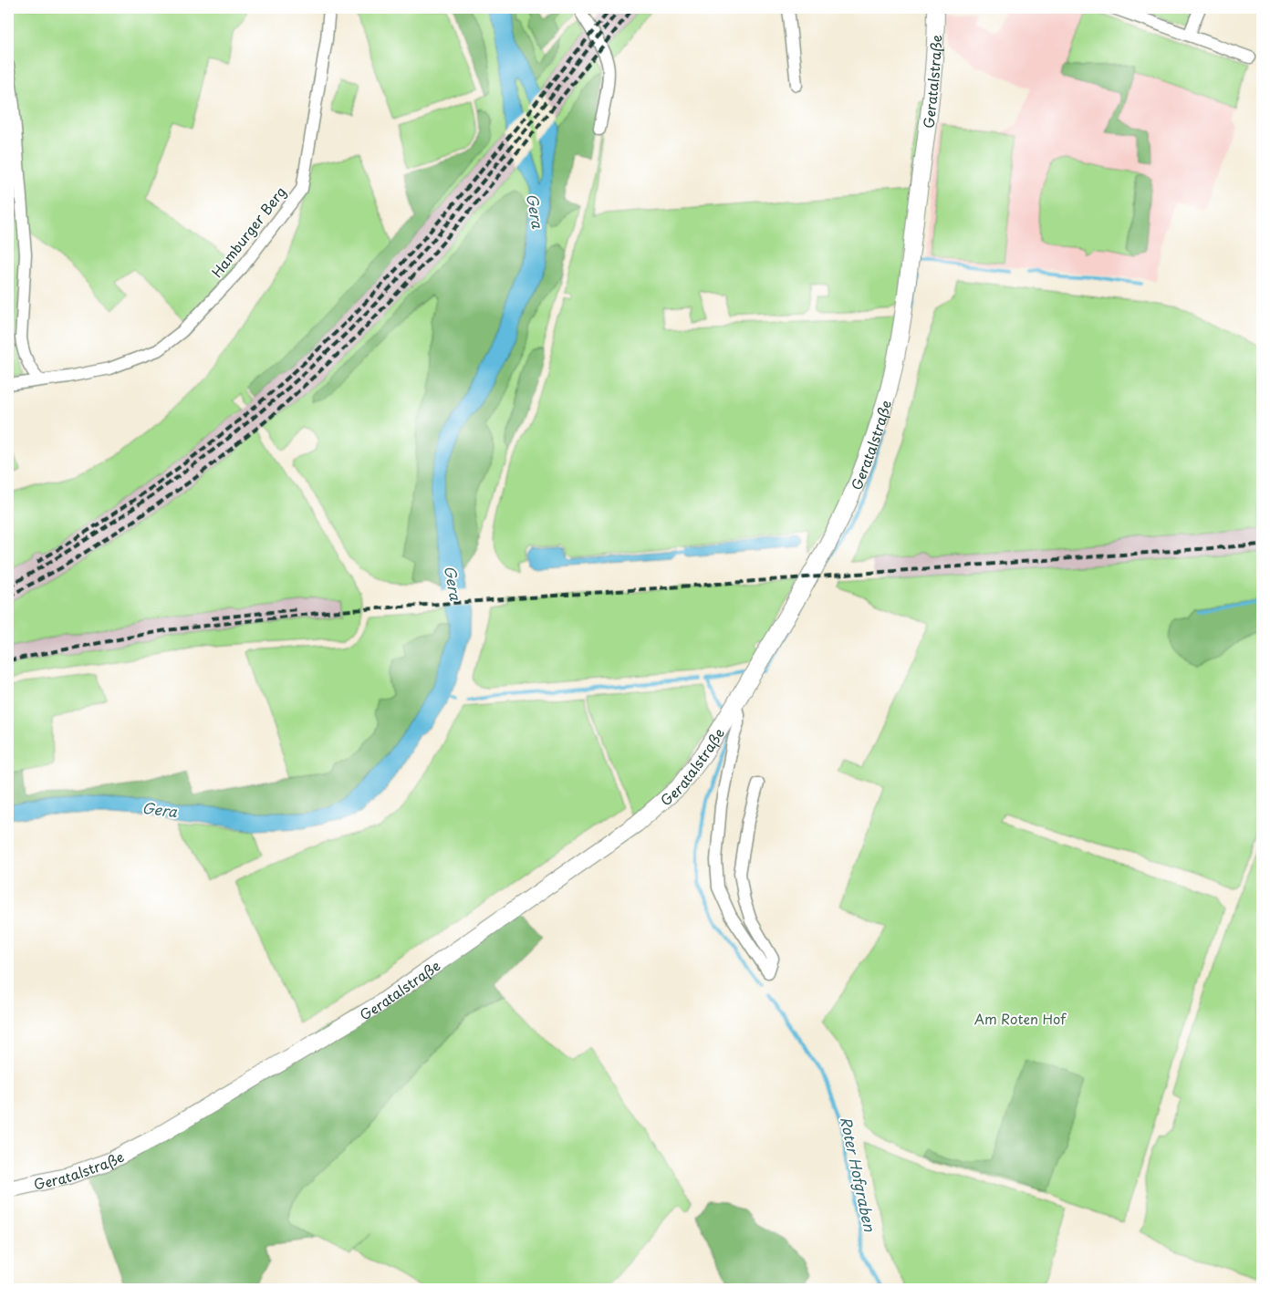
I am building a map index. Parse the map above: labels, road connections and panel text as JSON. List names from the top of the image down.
{
  "streets": {
    "street": ["Geratalstraße", "Hamburger Berg"]
  },
  "water": ["Gera", "Roter Hofgraben"],
  "parks": ["Am Roten Hof"]
}
